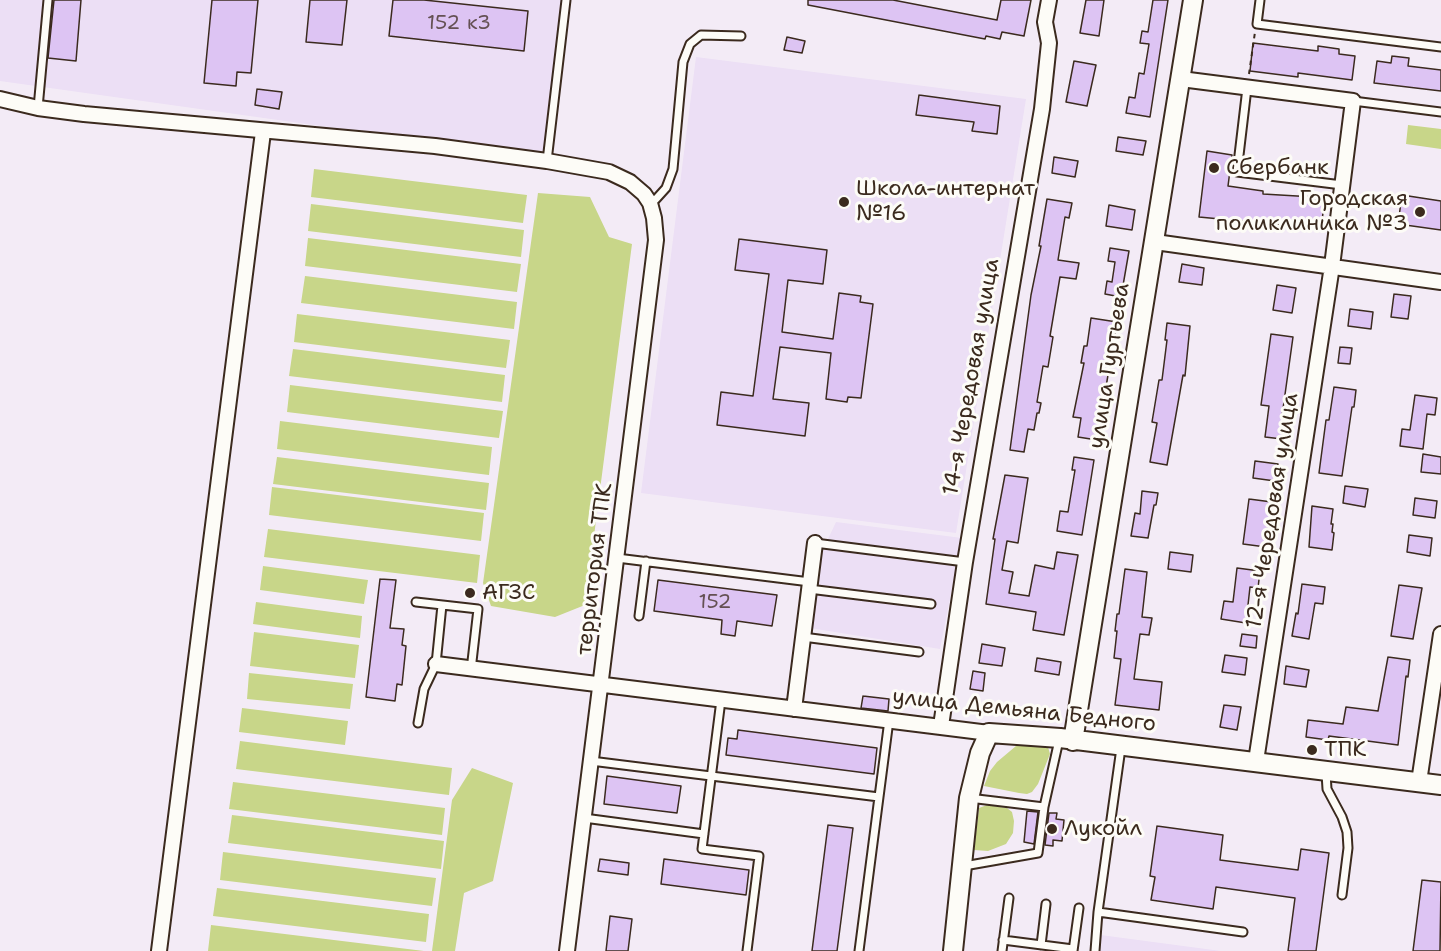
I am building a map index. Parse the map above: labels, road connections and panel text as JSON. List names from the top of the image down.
{
  "streets": {
    "main road": ["улица Гуртьева", "улица Демьяна Бедного"],
    "street": ["14-я Чередовая улица", "12-я Чередовая улица", "территория ТПК"]
  },
  "crossings": [
    ["улица Гуртьева", "улица Демьяна Бедного"],
    ["14-я Чередовая улица", "улица Демьяна Бедного"],
    ["12-я Чередовая улица", "улица Демьяна Бедного"],
    ["территория ТПК", "улица Демьяна Бедного"]
  ],
  "places": [
    "Сбербанк",
    "Школа-интернат №16",
    "Городская поликлиника №3",
    "АГЗС",
    "ТПК",
    "Лукойл"
  ],
  "house_numbers": ["152 к3", "152"]
}
